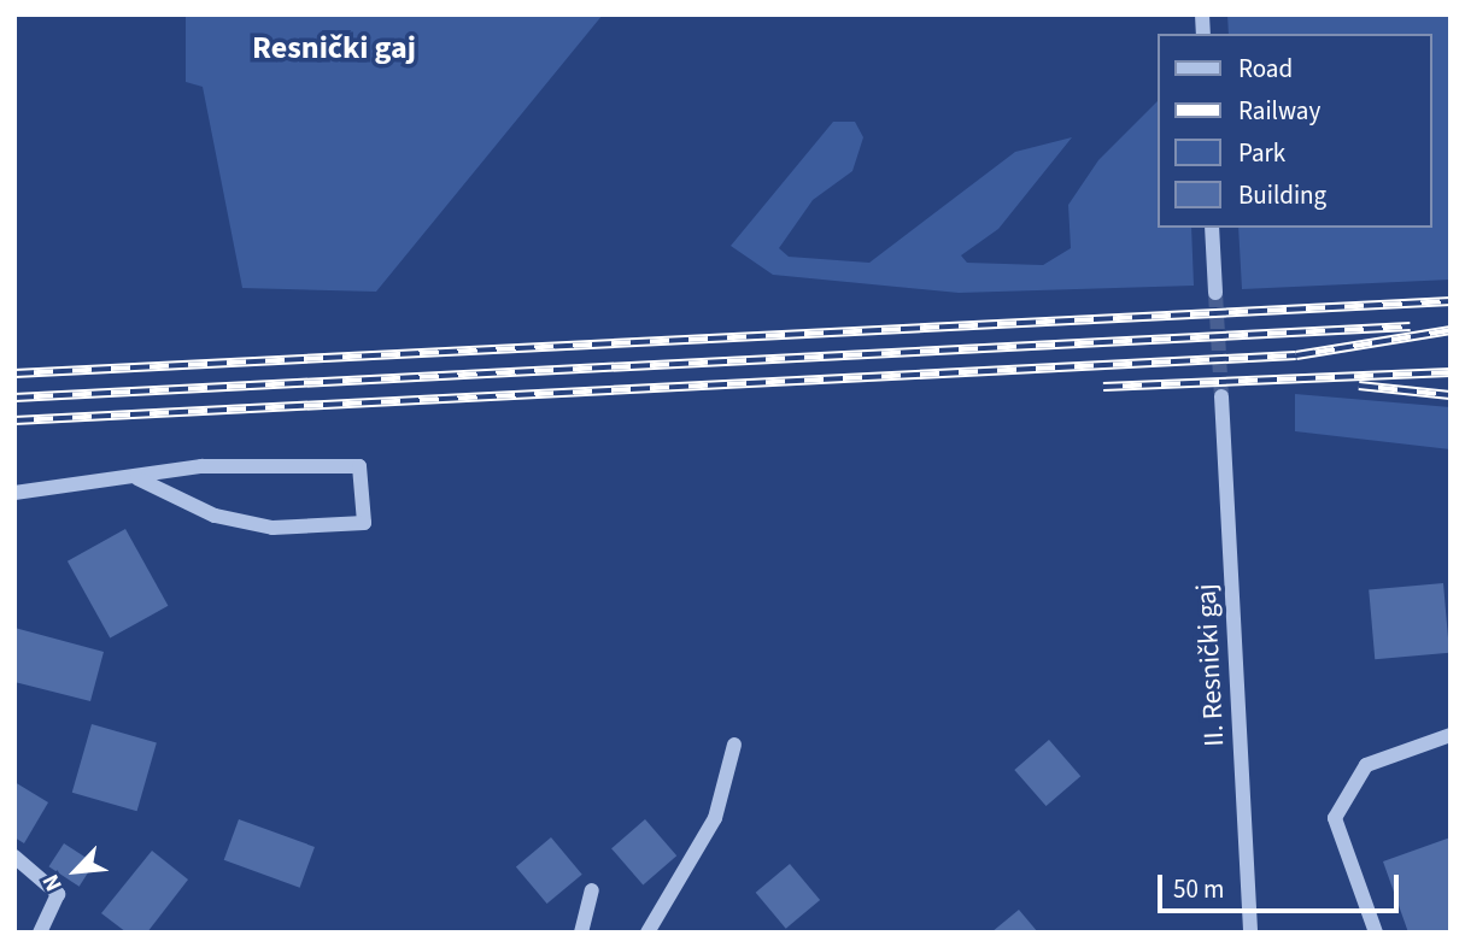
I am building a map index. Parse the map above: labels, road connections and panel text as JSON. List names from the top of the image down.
{
  "streets": {
    "street": ["II. Resnički gaj"]
  },
  "districts": ["Resnički gaj"],
  "legend": [
    "Road",
    "Railway",
    "Park",
    "Building"
  ],
  "scale_bar": "50 m",
  "north": "bottom left"
}
